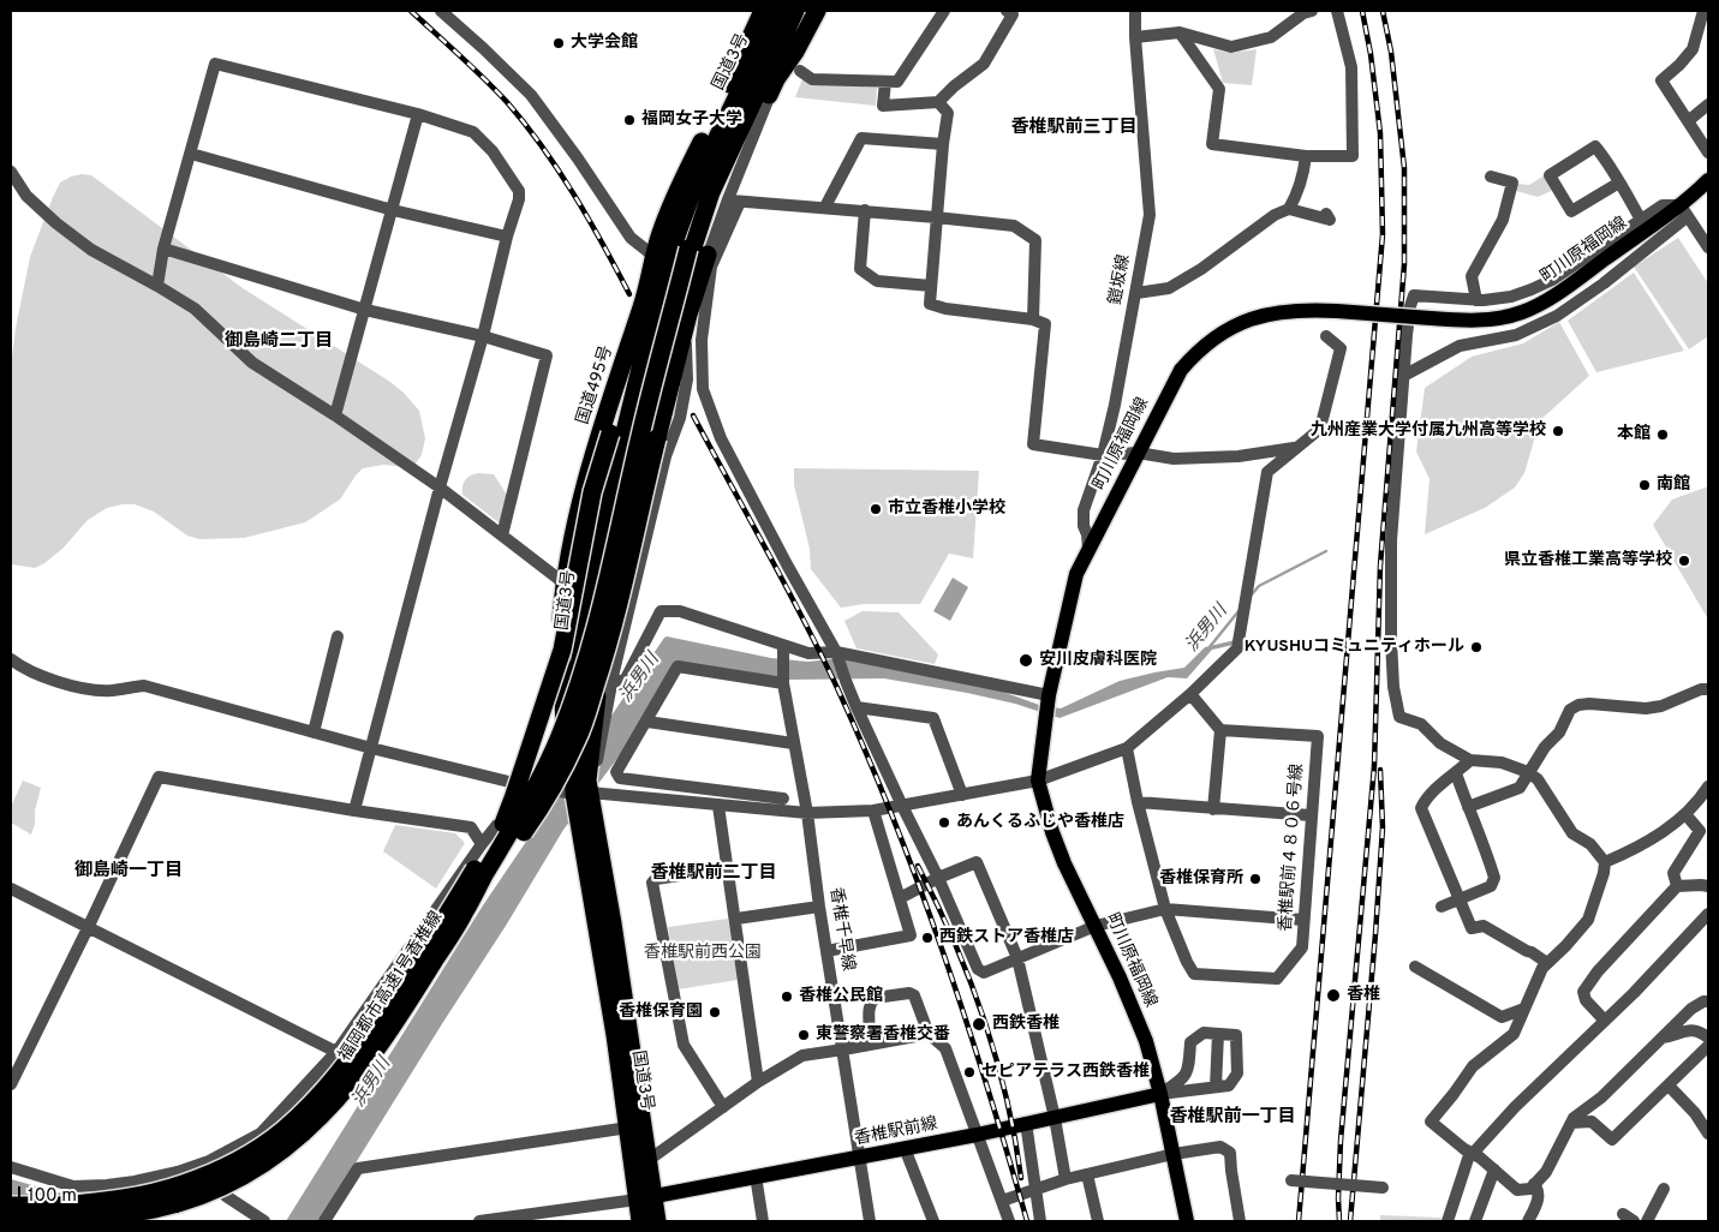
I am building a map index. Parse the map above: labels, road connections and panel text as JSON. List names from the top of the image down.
{
  "streets": {
    "highway": ["国道3号", "国道495号", "福岡都市高速1号香椎線"],
    "main road": ["町川原福岡線", "香椎駅前線"],
    "street": ["鎧坂線", "香椎駅前４８０６号線", "香椎千早線"]
  },
  "crossings": [
    ["国道3号", "国道495号"],
    ["国道3号", "香椎駅前線"],
    ["町川原福岡線", "鎧坂線"],
    ["町川原福岡線", "香椎駅前線"],
    ["香椎千早線", "香椎駅前線"]
  ],
  "districts": [
    "香椎駅前三丁目",
    "御島崎二丁目",
    "御島崎一丁目",
    "香椎駅前二丁目",
    "香椎駅前一丁目"
  ],
  "water": ["浜男川"],
  "parks": ["香椎駅前西公園"],
  "places": [
    "大学会館",
    "福岡女子大学",
    "九州産業大学付属九州高等学校",
    "本館",
    "南館",
    "市立香椎小学校",
    "県立香椎工業高等学校",
    "KYUSHUコミュニティホール",
    "安川皮膚科医院",
    "あんくるふじや香椎店",
    "香椎保育所",
    "西鉄ストア香椎店",
    "香椎",
    "香椎公民館",
    "香椎保育園",
    "西鉄香椎",
    "東警察署香椎交番",
    "セピアテラス西鉄香椎"
  ],
  "scale_bar": "100 m"
}
